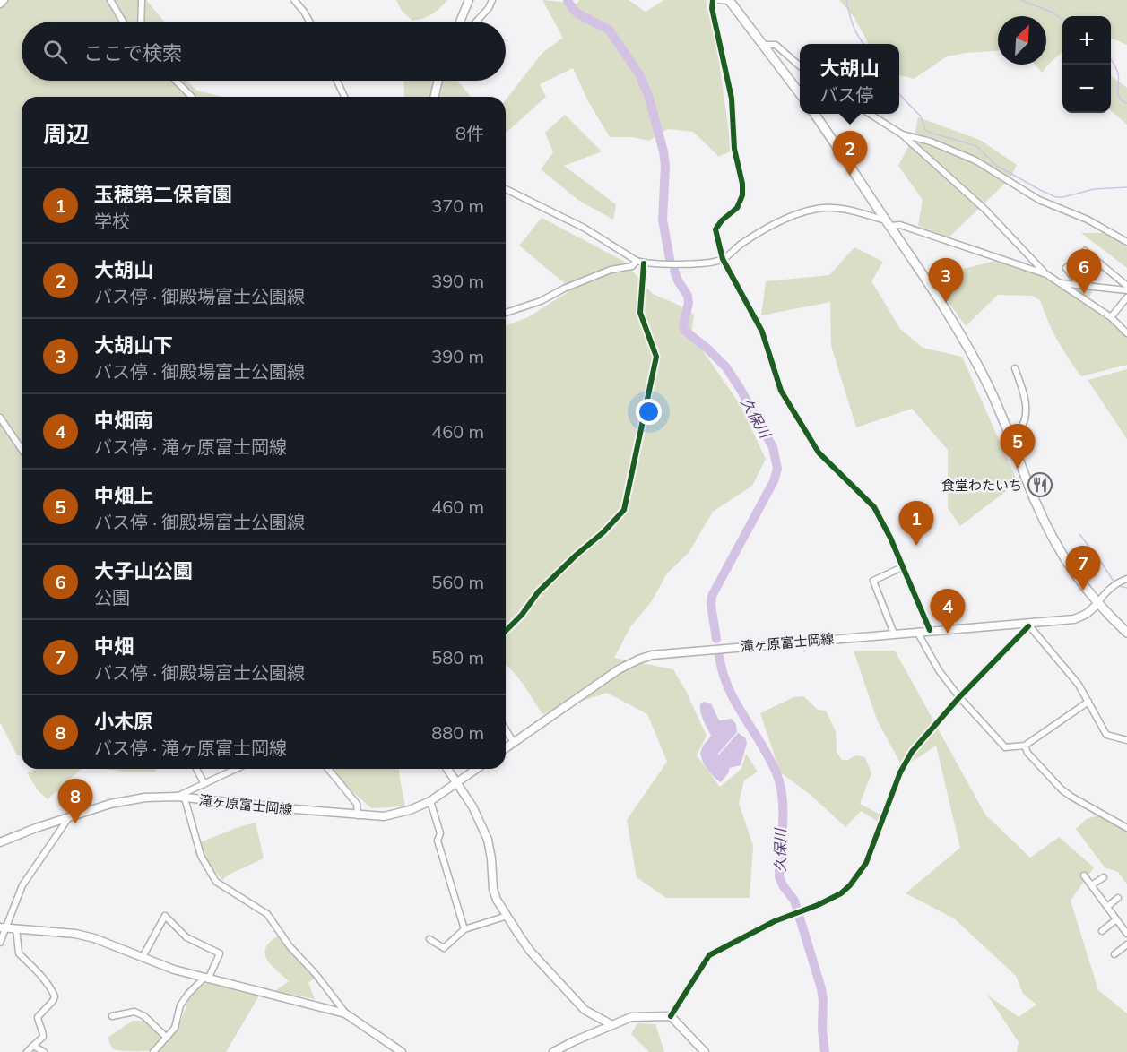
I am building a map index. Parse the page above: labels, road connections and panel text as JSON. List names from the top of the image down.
{
  "streets": {
    "main road": ["滝ヶ原富士岡線"]
  },
  "water": ["久保川"],
  "places": {
    "restaurant": ["食堂わたいち"]
  },
  "north": "top right",
  "page": {
    "map_buttons": ["+", "−"],
    "search": "ここで検索",
    "popup": ["大胡山", "バス停"],
    "heading": ["周辺", "8件"],
    "pins": [
      "2",
      "6",
      "3",
      "5",
      "1",
      "7",
      "4",
      "8"
    ],
    "list": [
      {
        "mark": "1",
        "name": "玉穂第二保育園",
        "note": "学校",
        "value": "370 m"
      },
      {
        "mark": "2",
        "name": "大胡山",
        "note": "バス停 · 御殿場富士公園線",
        "value": "390 m"
      },
      {
        "mark": "3",
        "name": "大胡山下",
        "note": "バス停 · 御殿場富士公園線",
        "value": "390 m"
      },
      {
        "mark": "4",
        "name": "中畑南",
        "note": "バス停 · 滝ヶ原富士岡線",
        "value": "460 m"
      },
      {
        "mark": "5",
        "name": "中畑上",
        "note": "バス停 · 御殿場富士公園線",
        "value": "460 m"
      },
      {
        "mark": "6",
        "name": "大子山公園",
        "note": "公園",
        "value": "560 m"
      },
      {
        "mark": "7",
        "name": "中畑",
        "note": "バス停 · 御殿場富士公園線",
        "value": "580 m"
      },
      {
        "mark": "8",
        "name": "小木原",
        "note": "バス停 · 滝ヶ原富士岡線",
        "value": "880 m"
      }
    ]
  }
}
